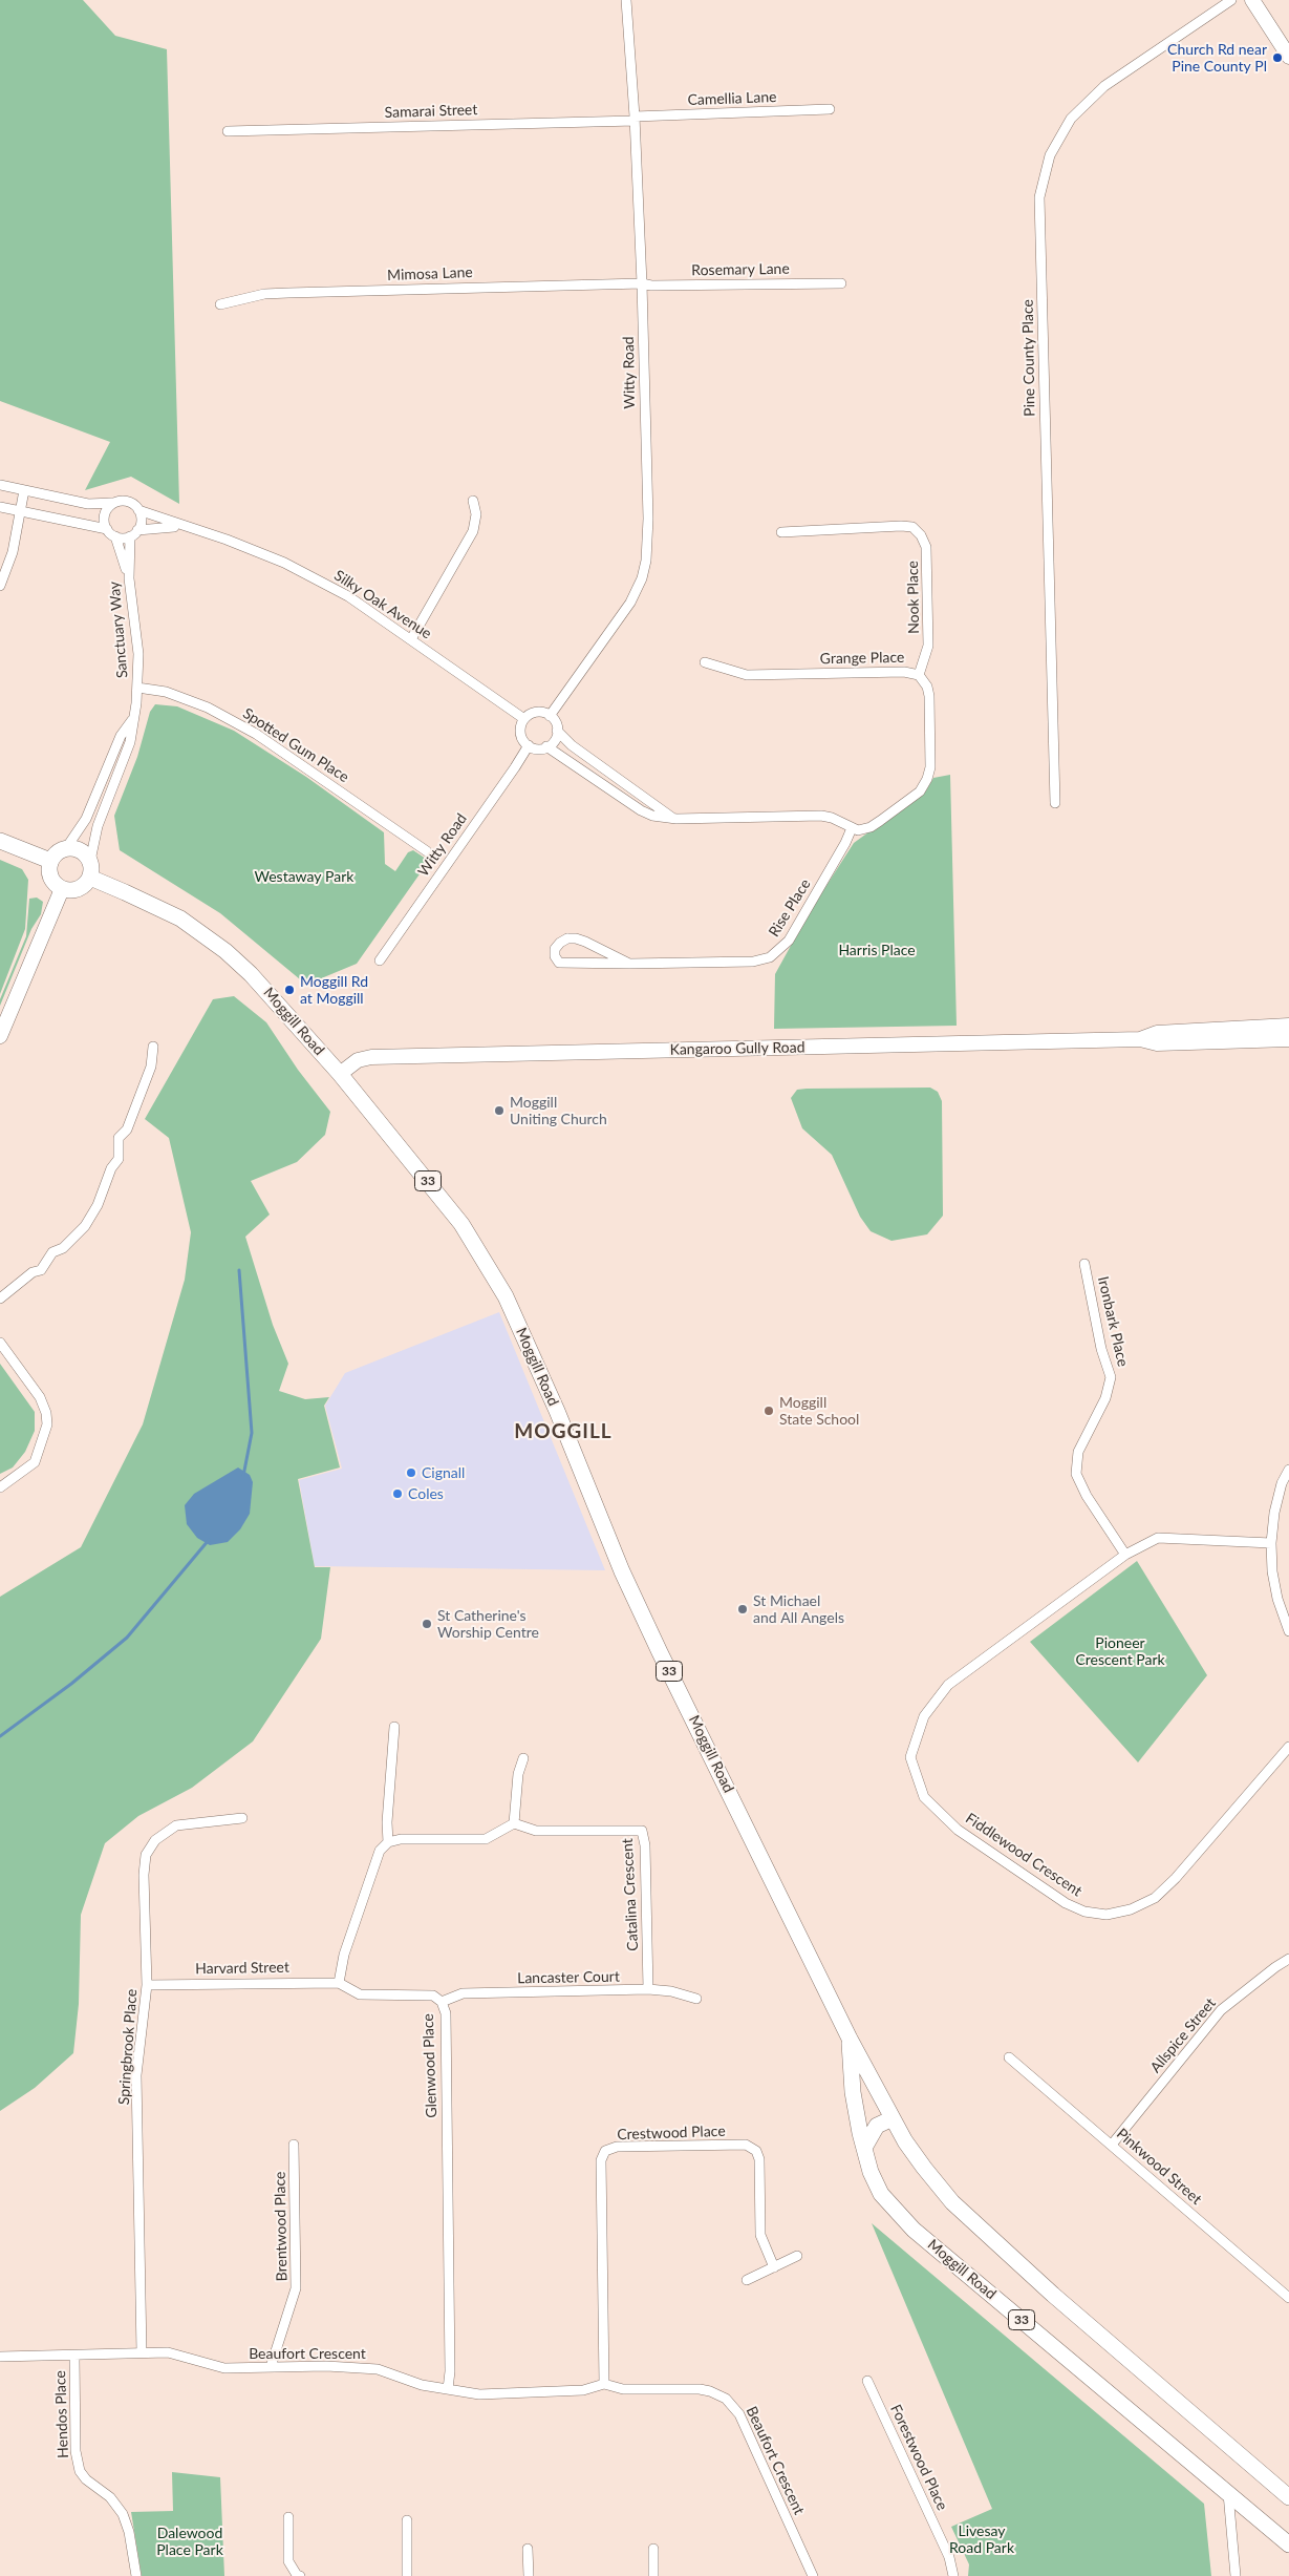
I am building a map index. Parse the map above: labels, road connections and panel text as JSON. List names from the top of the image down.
{
  "streets": {
    "main road": ["Moggill Road", "Kangaroo Gully Road", "33"],
    "street": [
      "Camellia Lane",
      "Samarai Street",
      "Rosemary Lane",
      "Mimosa Lane",
      "Pine County Place",
      "Witty Road",
      "Nook Place",
      "Silky Oak Avenue",
      "Sanctuary Way",
      "Grange Place",
      "Spotted Gum Place",
      "Rise Place",
      "Ironbark Place",
      "Fiddlewood Crescent",
      "Catalina Crescent",
      "Harvard Street",
      "Lancaster Court",
      "Allspice Street",
      "Springbrook Place",
      "Glenwood Place",
      "Crestwood Place",
      "Pinkwood Street",
      "Brentwood Place",
      "Beaufort Crescent",
      "Hendos Place",
      "Forestwood Place"
    ]
  },
  "crossings": [
    ["Camellia Lane", "Samarai Street"],
    ["Camellia Lane", "Witty Road"],
    ["Samarai Street", "Witty Road"],
    ["Rosemary Lane", "Mimosa Lane"],
    ["Rosemary Lane", "Witty Road"],
    ["Mimosa Lane", "Witty Road"],
    ["Witty Road", "Silky Oak Avenue"],
    ["Nook Place", "Grange Place"],
    ["Silky Oak Avenue", "Sanctuary Way"],
    ["Sanctuary Way", "Spotted Gum Place"],
    ["Sanctuary Way", "Moggill Road"],
    ["Grange Place", "Rise Place"],
    ["Moggill Road", "Kangaroo Gully Road"],
    ["Ironbark Place", "Fiddlewood Crescent"],
    ["Catalina Crescent", "Lancaster Court"],
    ["Harvard Street", "Springbrook Place"],
    ["Harvard Street", "Glenwood Place"],
    ["Lancaster Court", "Glenwood Place"],
    ["Allspice Street", "Pinkwood Street"],
    ["Springbrook Place", "Beaufort Crescent"],
    ["Glenwood Place", "Beaufort Crescent"],
    ["Crestwood Place", "Beaufort Crescent"],
    ["Brentwood Place", "Beaufort Crescent"],
    ["Beaufort Crescent", "Hendos Place"]
  ],
  "districts": ["MOGGILL"],
  "parks": [
    "Westaway Park",
    "Harris Place",
    "Pioneer Crescent Park",
    "Livesay Road Park",
    "Dalewood Place Park"
  ],
  "places": [
    "Church Rd near Pine County Pl",
    "Moggill Rd at Moggill",
    "Moggill Uniting Church",
    "Moggill State School",
    "Cignall",
    "Coles",
    "St Michael and All Angels",
    "St Catherine's Worship Centre"
  ]
}
